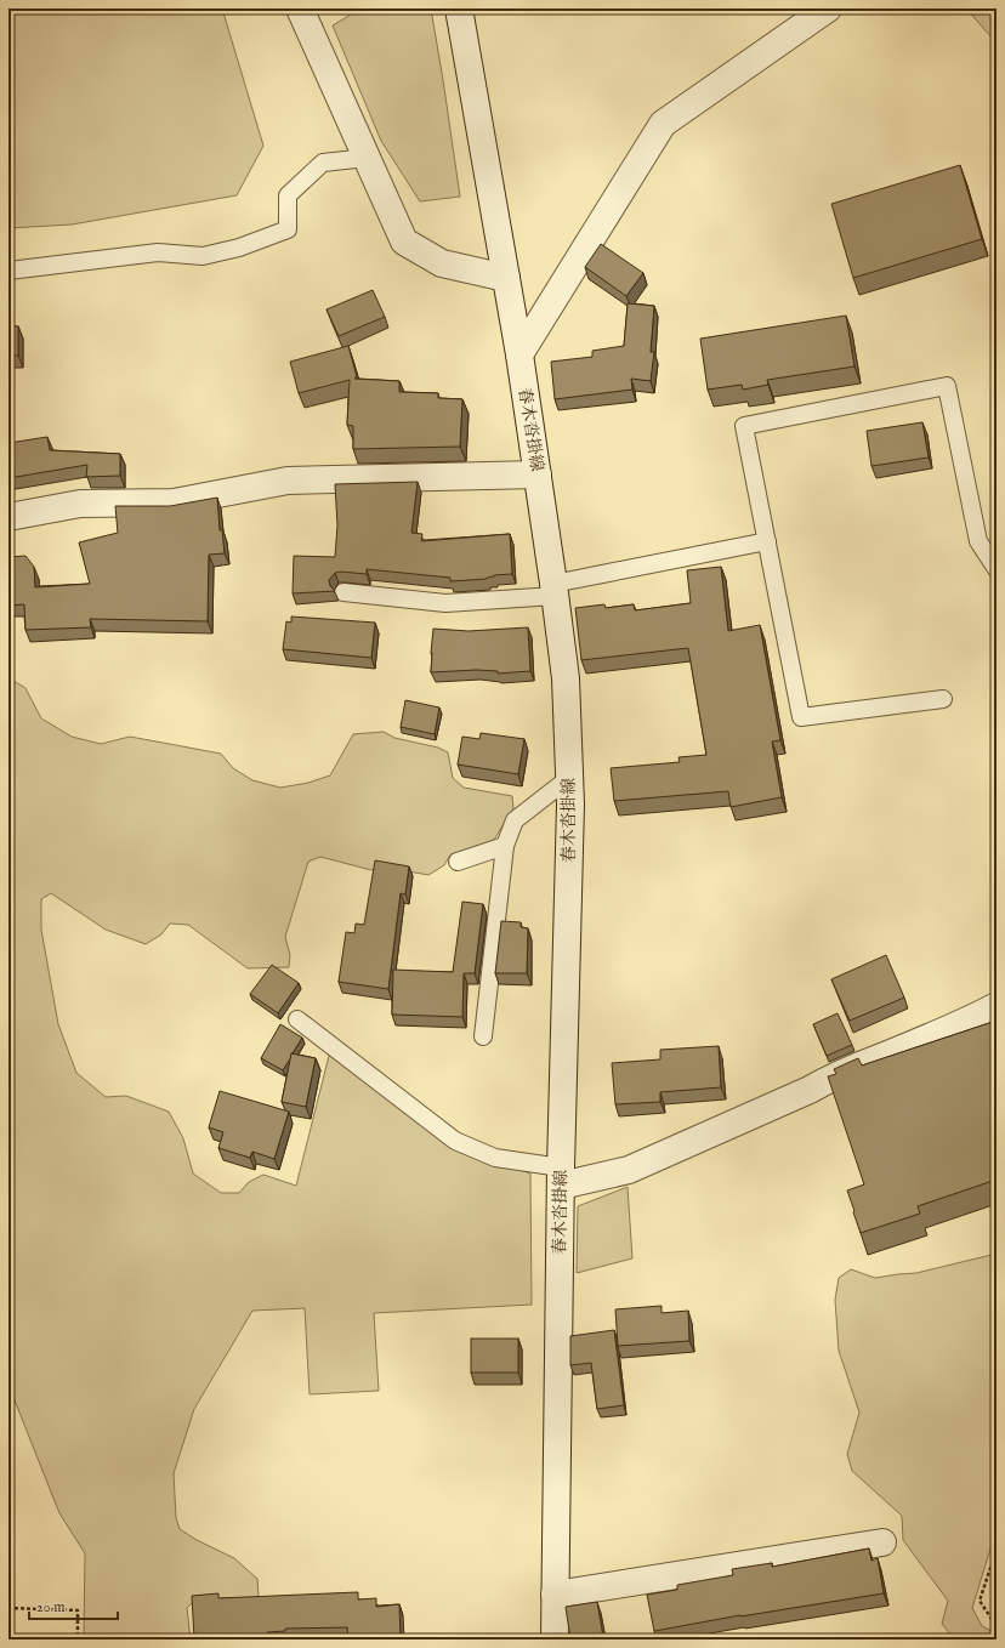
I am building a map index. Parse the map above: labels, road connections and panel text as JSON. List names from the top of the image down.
{
  "streets": {
    "street": ["春木沓掛線"]
  },
  "scale_bar": "20 m"
}
